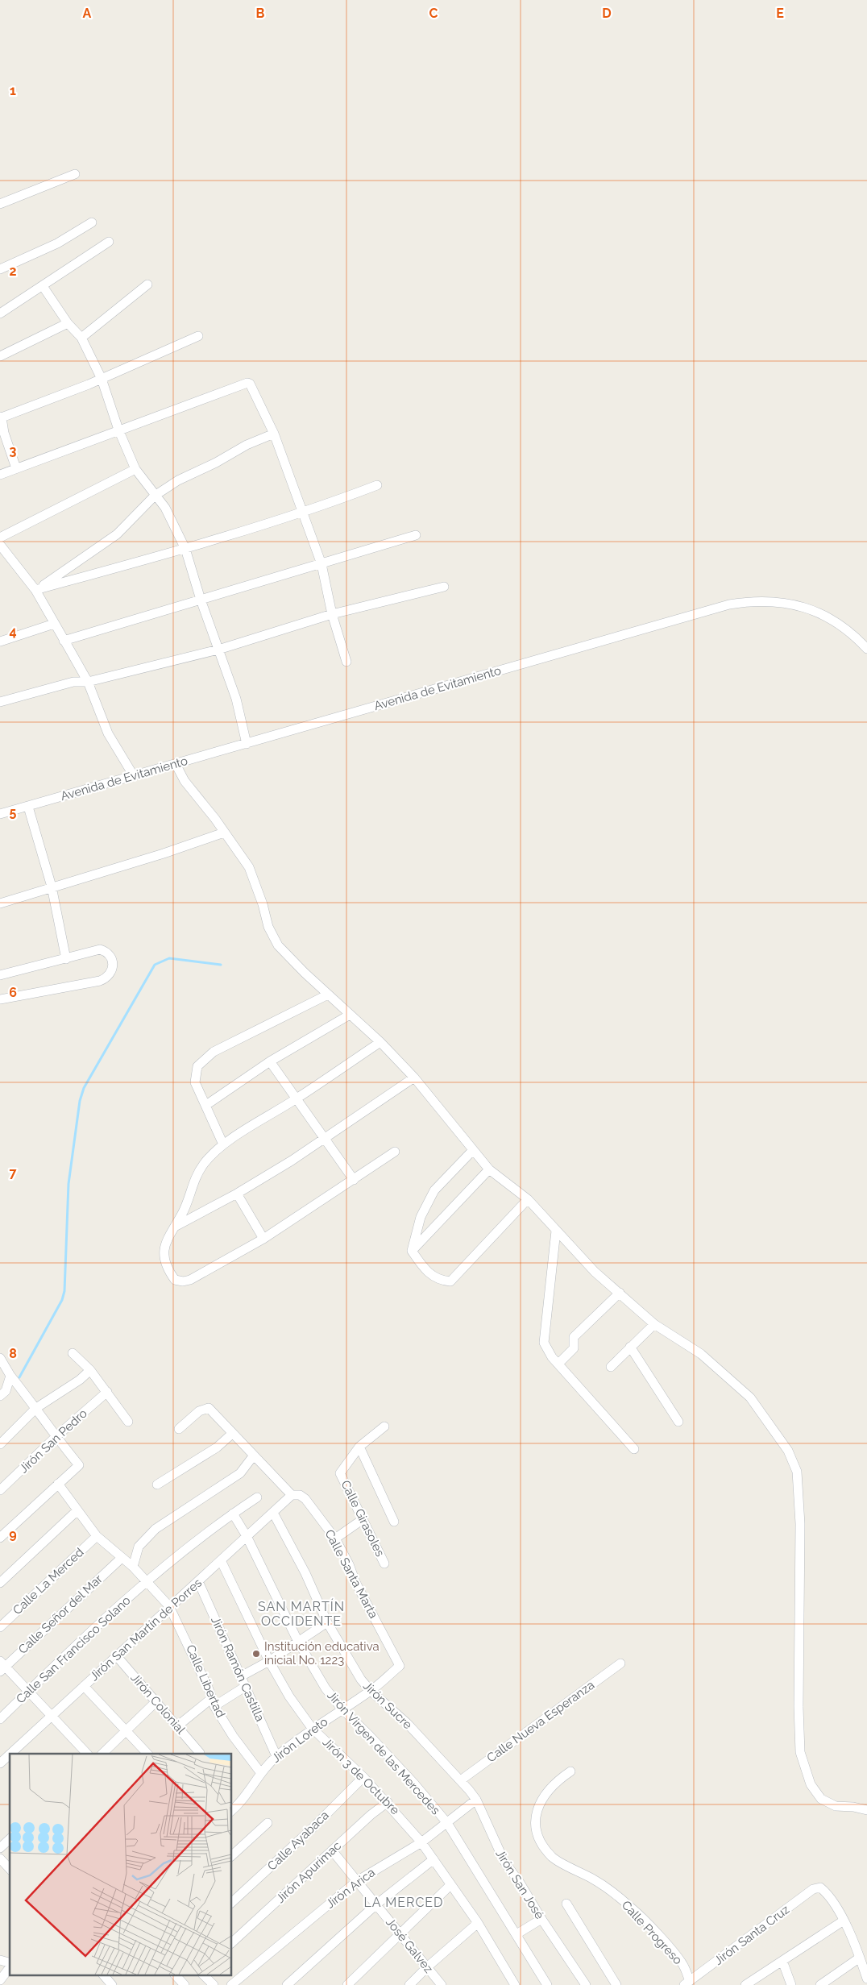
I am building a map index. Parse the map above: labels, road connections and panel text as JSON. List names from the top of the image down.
{
  "streets": {
    "street": [
      "Avenida de Evitamiento",
      "Jirón San Pedro",
      "Calle Girasoles",
      "Calle Santa Marta",
      "Calle La Merced",
      "Calle Señor del Mar",
      "Jirón San Martín de Porres",
      "Calle San Francisco Solano",
      "Jirón Ramón Castilla",
      "Calle Libertad",
      "Jirón Colonial",
      "Jirón Sucre",
      "Calle Nueva Esperanza",
      "Jirón Loreto",
      "Jirón Virgen de las Mercedes",
      "Jirón 3 de Octubre",
      "Calle Ayabaca",
      "Jirón Apurímac",
      "Jirón San José",
      "Jirón Arica",
      "Calle Progreso",
      "Jirón Santa Cruz",
      "José Galvez"
    ]
  },
  "crossings": [
    ["Calle Santa Marta", "Jirón San Martín de Porres"],
    ["Calle Santa Marta", "Jirón Loreto"],
    ["Calle La Merced", "Calle Libertad"],
    ["Calle Señor del Mar", "Calle Libertad"],
    ["Jirón San Martín de Porres", "Jirón Ramón Castilla"],
    ["Jirón San Martín de Porres", "Calle Libertad"],
    ["Jirón San Martín de Porres", "Jirón Colonial"],
    ["Jirón San Martín de Porres", "Jirón Sucre"],
    ["Jirón San Martín de Porres", "Jirón Virgen de las Mercedes"],
    ["Jirón San Martín de Porres", "Jirón 3 de Octubre"],
    ["Calle San Francisco Solano", "Calle Libertad"],
    ["Calle San Francisco Solano", "Jirón Virgen de las Mercedes"],
    ["Jirón Ramón Castilla", "Jirón Loreto"],
    ["Calle Libertad", "Jirón Loreto"],
    ["Jirón Sucre", "Calle Nueva Esperanza"],
    ["Jirón Sucre", "Jirón Loreto"],
    ["Jirón Sucre", "Jirón San José"],
    ["Calle Nueva Esperanza", "Jirón San José"],
    ["Jirón Loreto", "Jirón Virgen de las Mercedes"],
    ["Jirón Loreto", "Jirón 3 de Octubre"],
    ["Jirón Virgen de las Mercedes", "Jirón Arica"],
    ["Jirón 3 de Octubre", "Calle Ayabaca"],
    ["Jirón 3 de Octubre", "Jirón Apurímac"],
    ["Jirón 3 de Octubre", "Jirón Arica"],
    ["Jirón Apurímac", "José Galvez"],
    ["Jirón San José", "Jirón Arica"],
    ["Jirón Arica", "José Galvez"],
    ["Calle Progreso", "Jirón Santa Cruz"]
  ],
  "districts": ["SAN MARTÍN OCCIDENTE", "LA MERCED"],
  "places": ["Institución educativa inicial No. 1223"],
  "grid": {
    "columns": [
      "A",
      "B",
      "C",
      "D",
      "E"
    ],
    "rows": [
      "1",
      "2",
      "3",
      "4",
      "5",
      "6",
      "7",
      "8",
      "9"
    ]
  }
}
